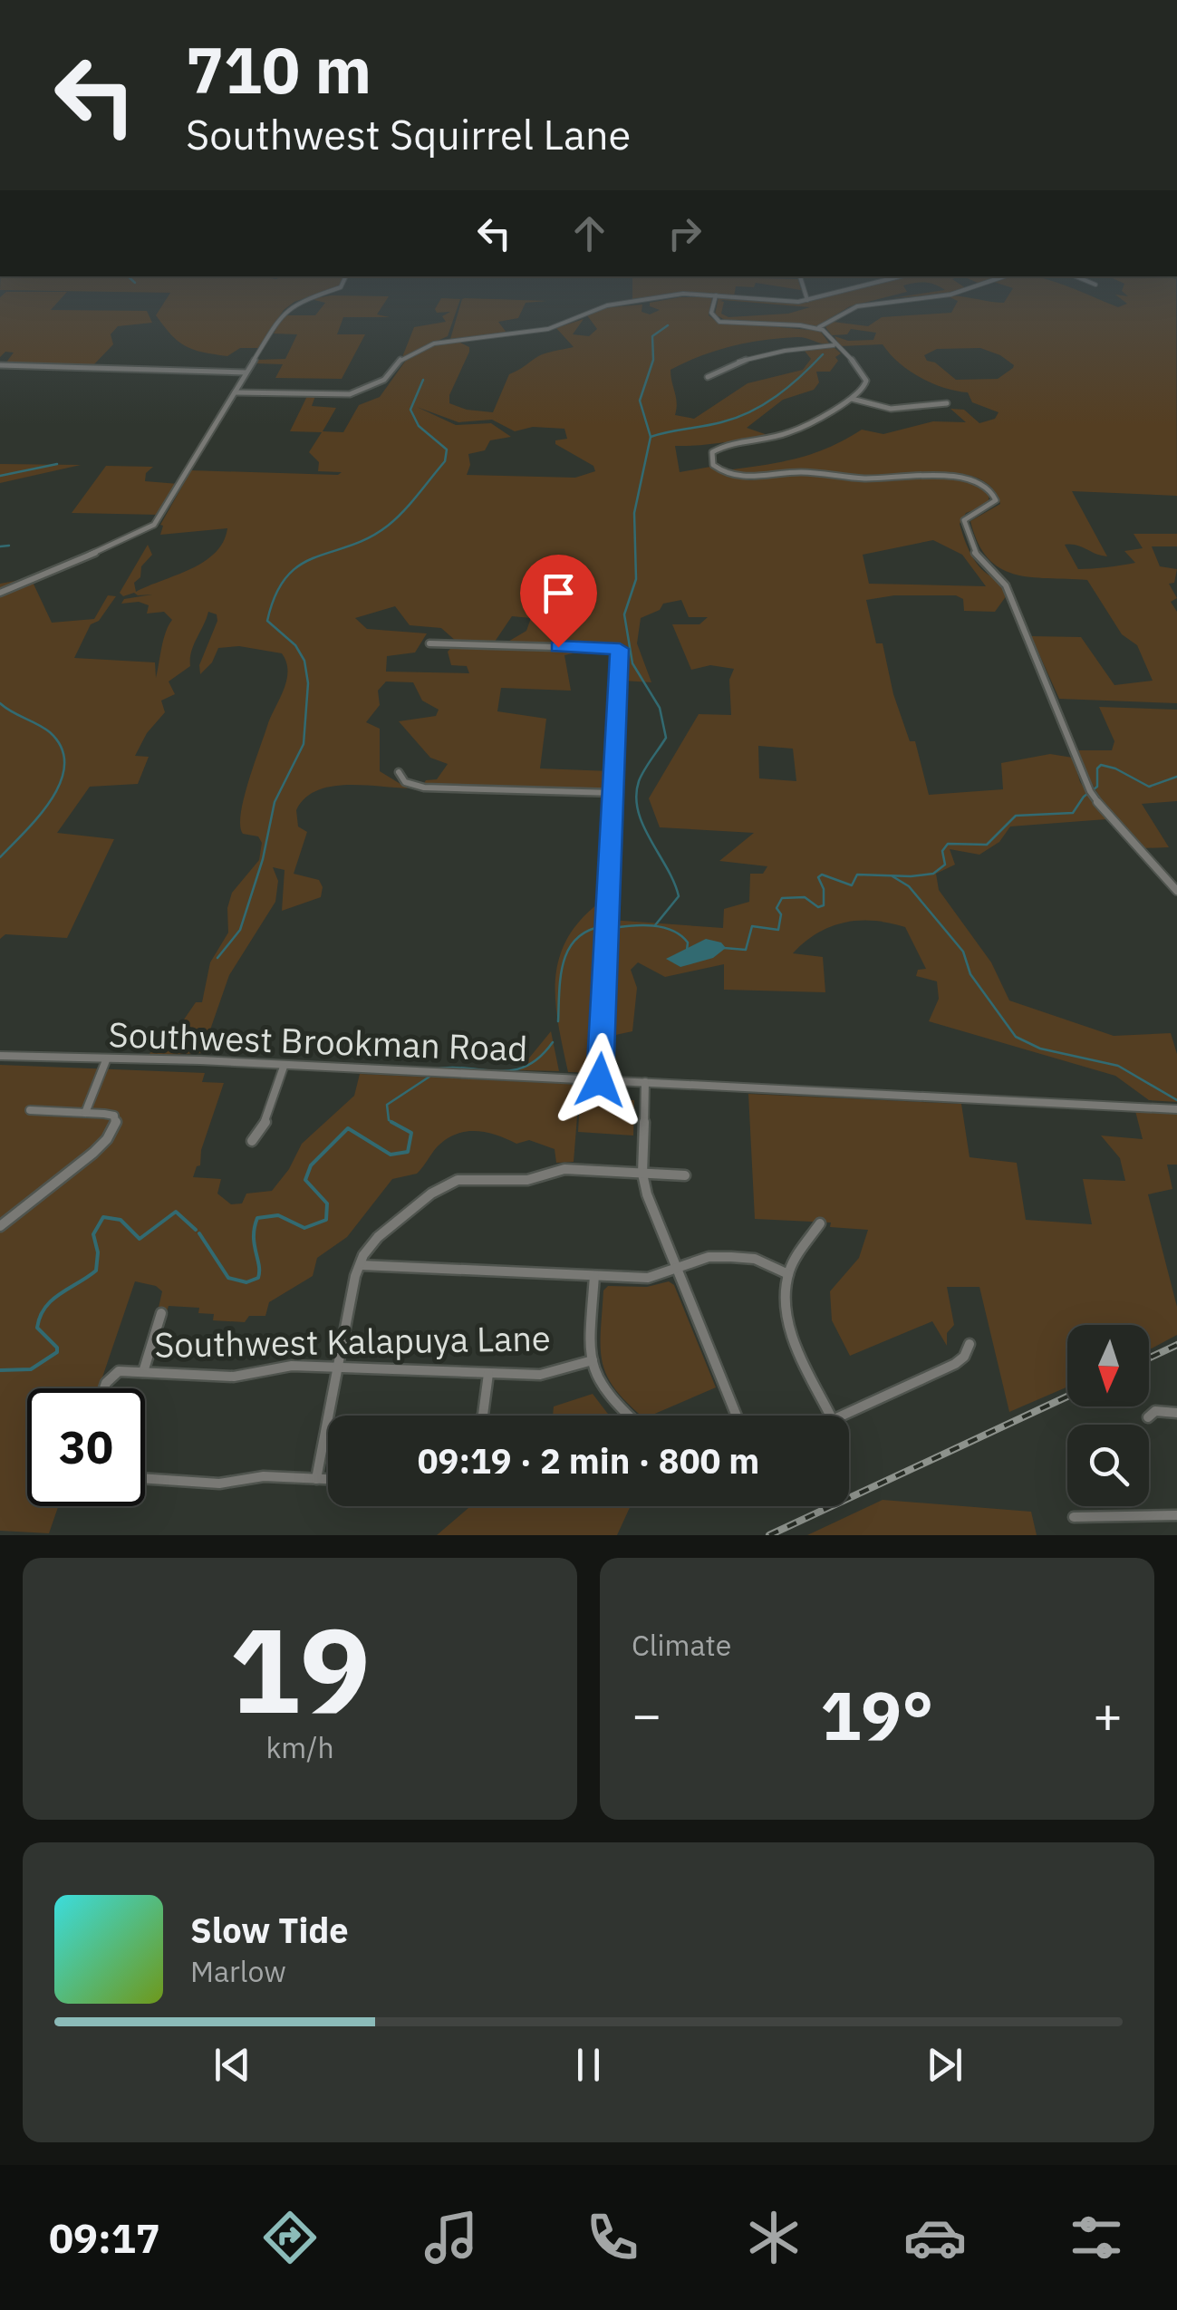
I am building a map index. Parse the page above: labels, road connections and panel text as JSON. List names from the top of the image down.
{
  "streets": {
    "street": ["Southwest Brookman Road", "Southwest Kalapuya Lane"]
  },
  "north": "bottom",
  "page": {
    "turn": ["710 m", "Southwest Squirrel Lane"],
    "limit": "30",
    "trip": "09:19 · 2 min · 800 m",
    "tile": [
      ["19", "km/h"],
      "Climate"
    ],
    "heat": ["−", "19°", "+"],
    "song": ["Slow Tide", "Marlow"],
    "tabs": "09:17"
  }
}
